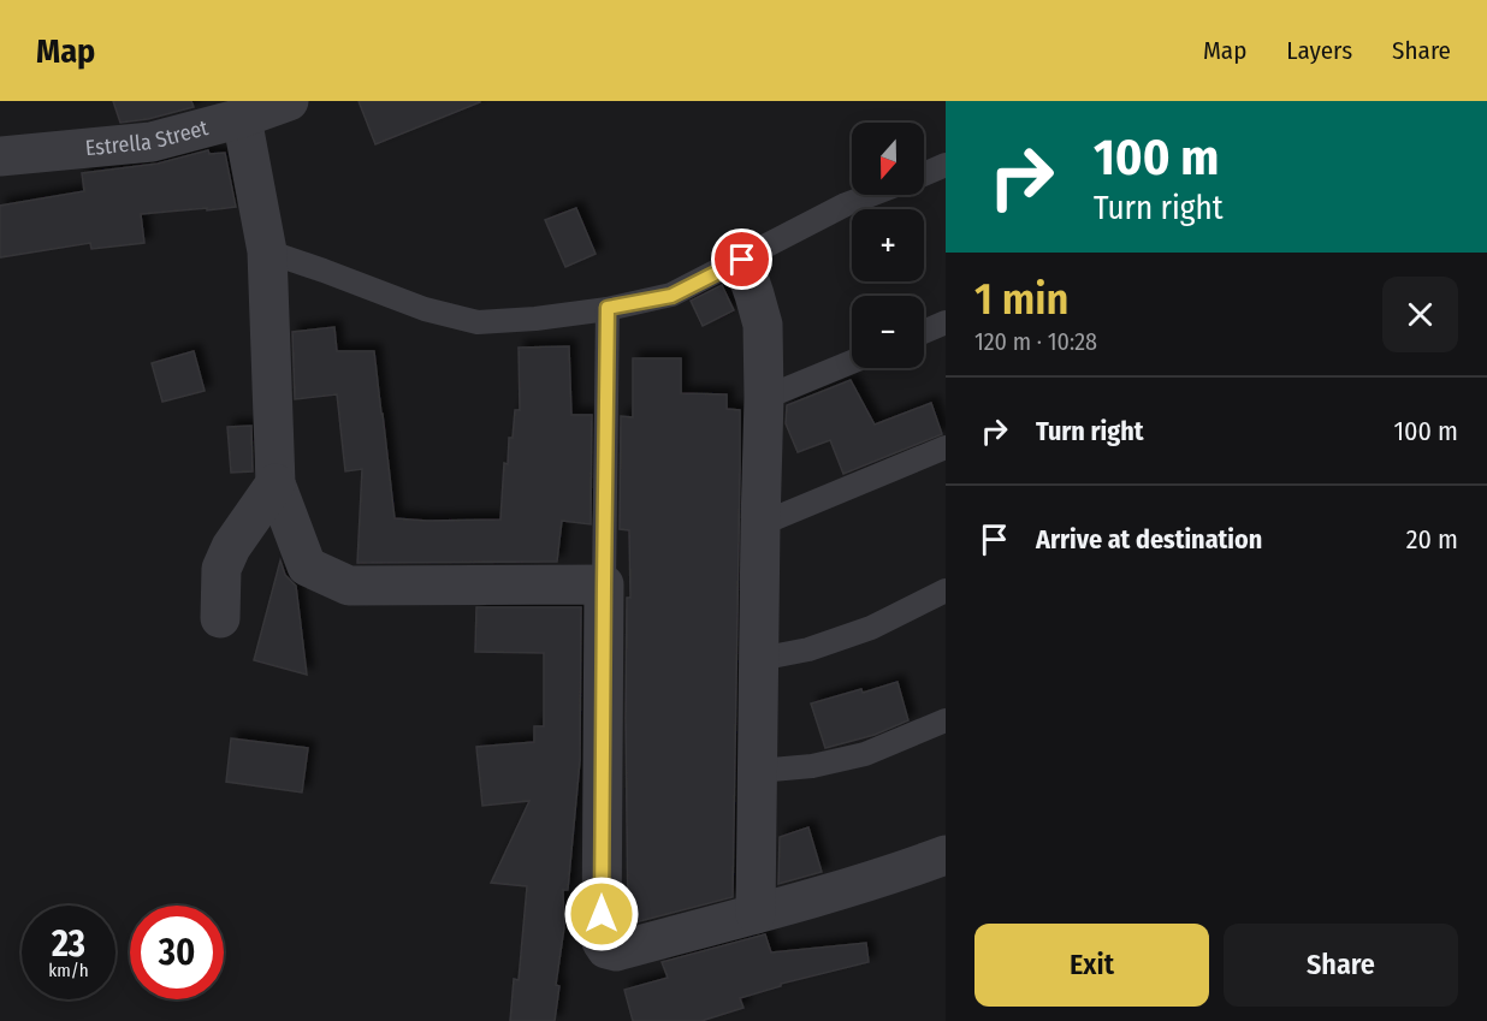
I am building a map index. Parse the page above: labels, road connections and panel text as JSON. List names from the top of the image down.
{
  "streets": {
    "street": ["Estrella Street"]
  },
  "north": "bottom",
  "page": {
    "header": "Map",
    "nav": ["Map", "Layers", "Share"],
    "turn": ["100 m", "Turn right"],
    "map_buttons": ["+", "−"],
    "heading": ["1 min", "120 m · 10:28"],
    "list": [
      {
        "name": "Turn right",
        "value": "100 m"
      },
      {
        "name": "Arrive at destination",
        "value": "20 m"
      }
    ],
    "speed": "23 km/h",
    "limit": "30",
    "buttons": ["Exit", "Share"]
  }
}
